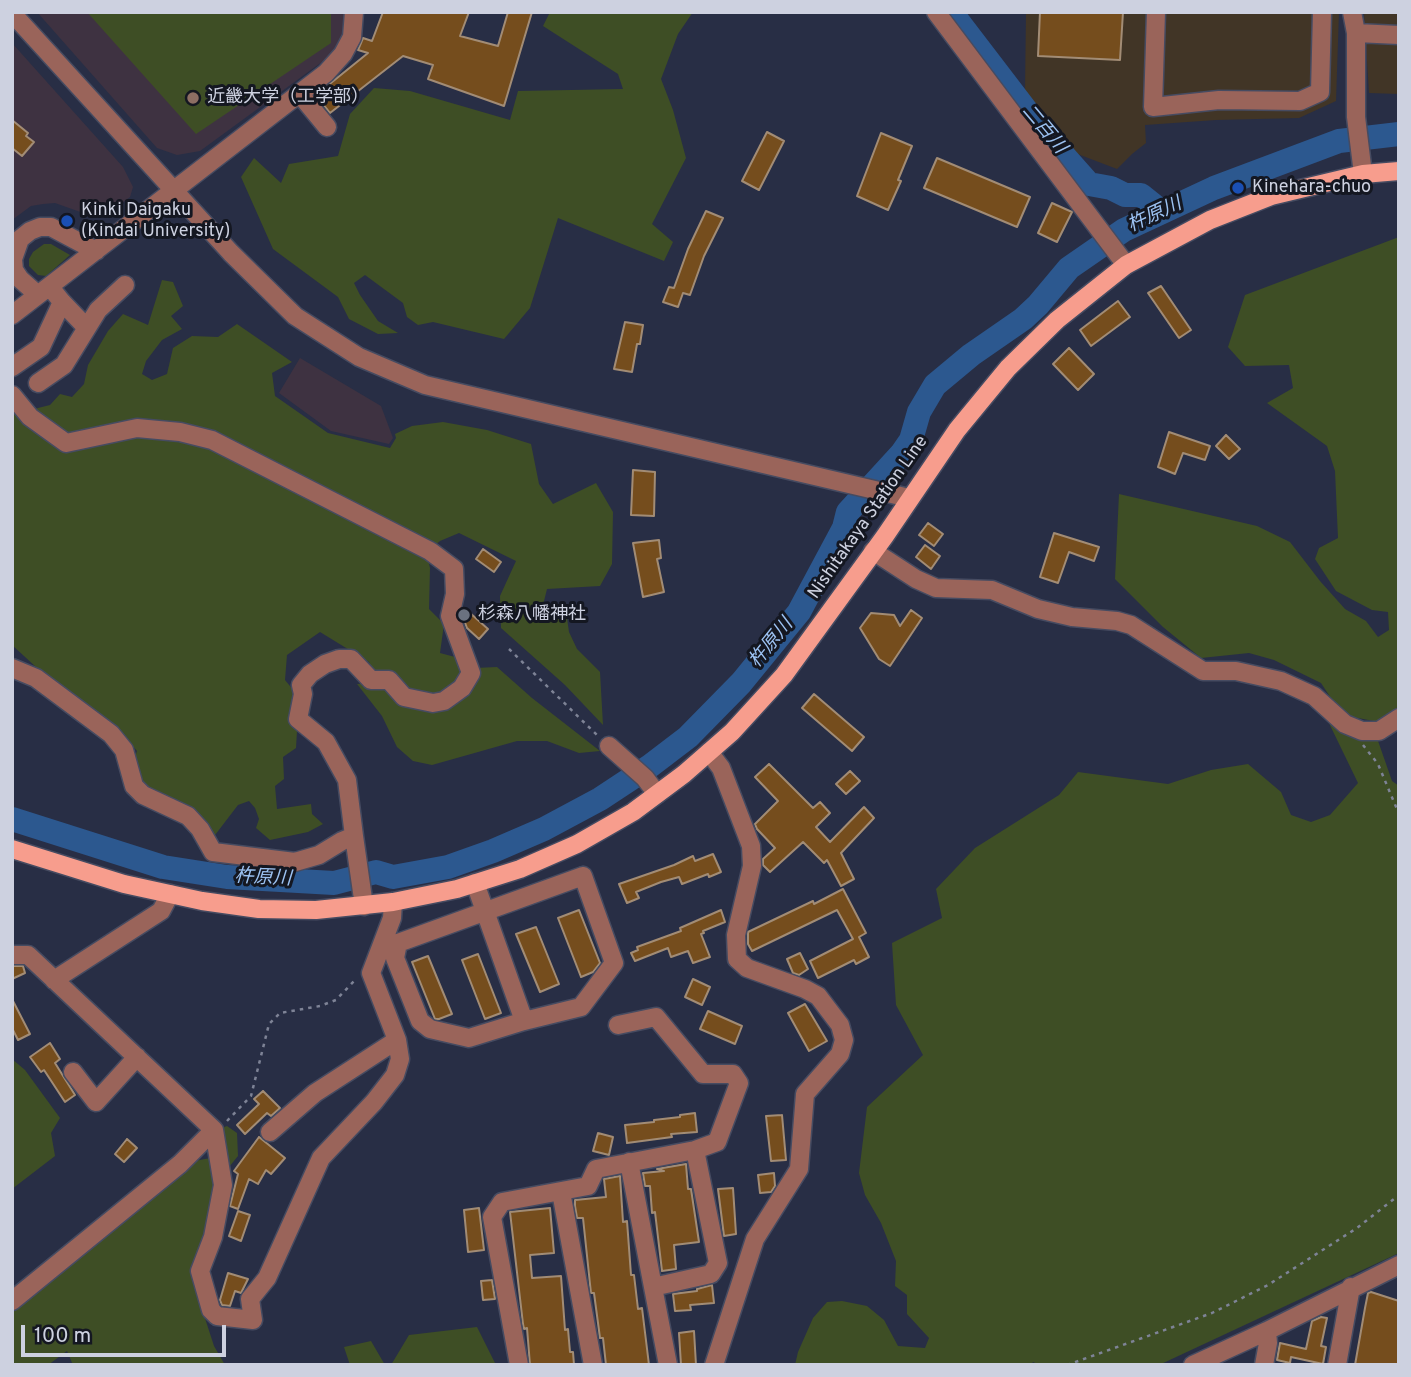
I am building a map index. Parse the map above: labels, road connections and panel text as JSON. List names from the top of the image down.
{
  "streets": {
    "main road": ["Nishitakaya Station Line"]
  },
  "water": ["二百川", "杵原川"],
  "places": [
    "近畿大学（工学部）",
    "Kinehara-chuo",
    "Kinki Daigaku (Kindai University)",
    "杉森八幡神社"
  ],
  "scale_bar": "100 m"
}
